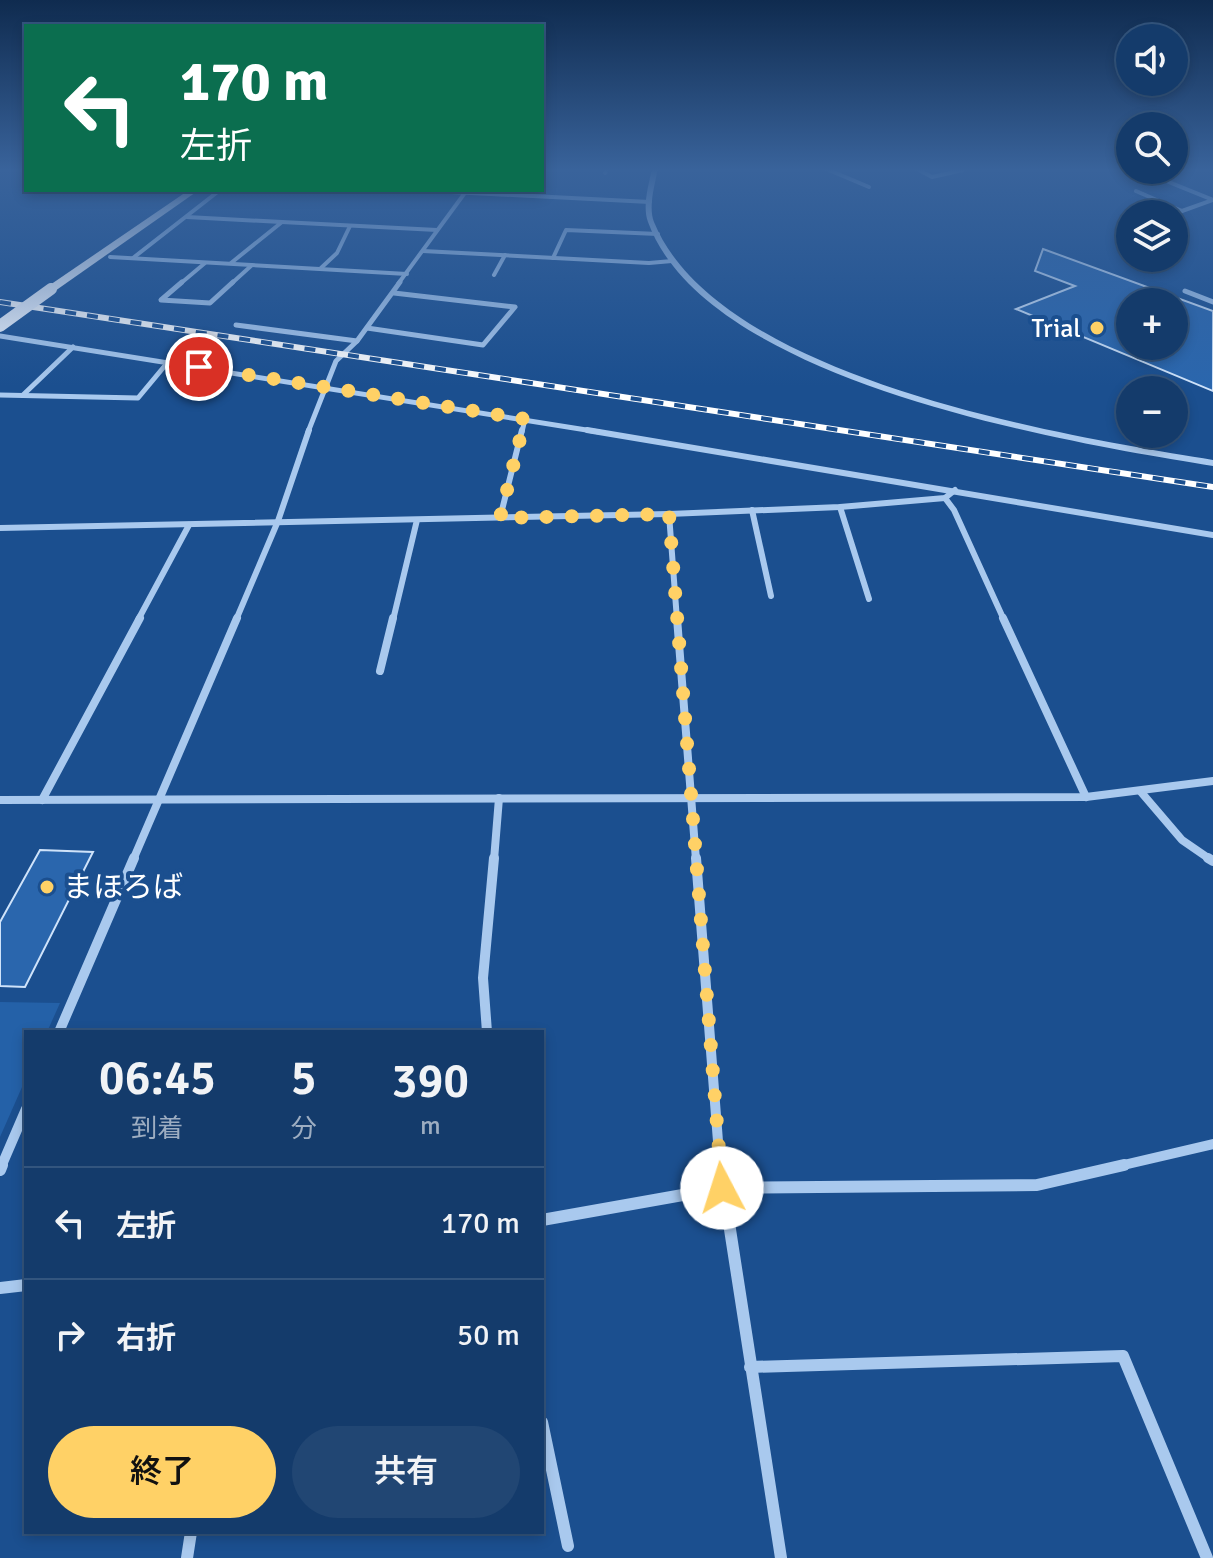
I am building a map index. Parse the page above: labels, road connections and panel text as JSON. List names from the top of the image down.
{
  "places": ["Trial", "まほろば"],
  "page": {
    "map_buttons": ["+", "−"],
    "turn": ["170 m", "左折"],
    "eta": [
      "06:45",
      "到着",
      "5",
      "分",
      "390",
      "m"
    ],
    "list": [
      {
        "name": "左折",
        "value": "170 m"
      },
      {
        "name": "右折",
        "value": "50 m"
      }
    ],
    "buttons": ["終了", "共有"]
  }
}
